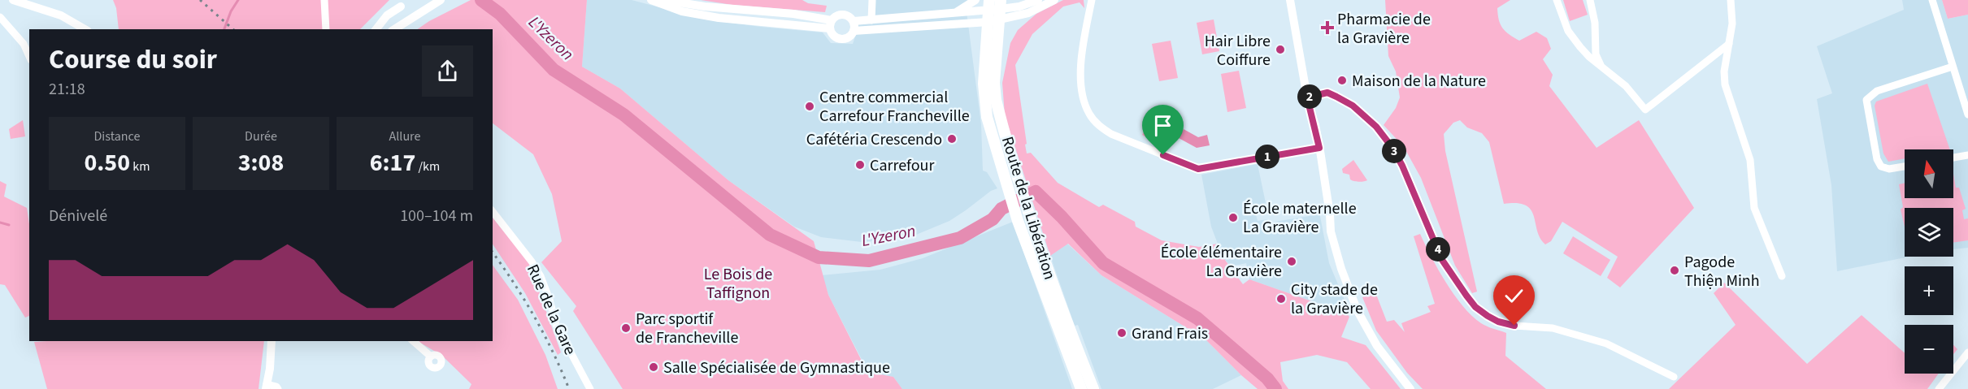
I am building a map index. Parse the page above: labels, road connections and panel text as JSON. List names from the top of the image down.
{
  "streets": {
    "main road": ["Route de la Libération"],
    "street": ["Rue de la Gare"]
  },
  "water": ["L'Yzeron"],
  "parks": ["Le Bois de Taffignon"],
  "places": {
    "health": ["Pharmacie de la Gravière"],
    "other": [
      "Hair Libre Coiffure",
      "Maison de la Nature",
      "Centre commercial Carrefour Francheville",
      "Cafétéria Crescendo",
      "Carrefour",
      "École maternelle La Gravière",
      "École élémentaire La Gravière",
      "Pagode Thiện Minh",
      "City stade de la Gravière",
      "Parc sportif de Francheville",
      "Grand Frais",
      "Salle Spécialisée de Gymnastique"
    ]
  },
  "north": "top",
  "page": {
    "heading": ["Course du soir", "21:18"],
    "pins": [
      "2",
      "3",
      "1",
      "4"
    ],
    "stats": [
      ["Distance", "0.50 km"],
      ["Durée", "3:08"],
      ["Allure", "6:17 /km"]
    ],
    "map_buttons": ["+", "−"],
    "chart": ["Dénivelé", "100–104 m"]
  }
}
